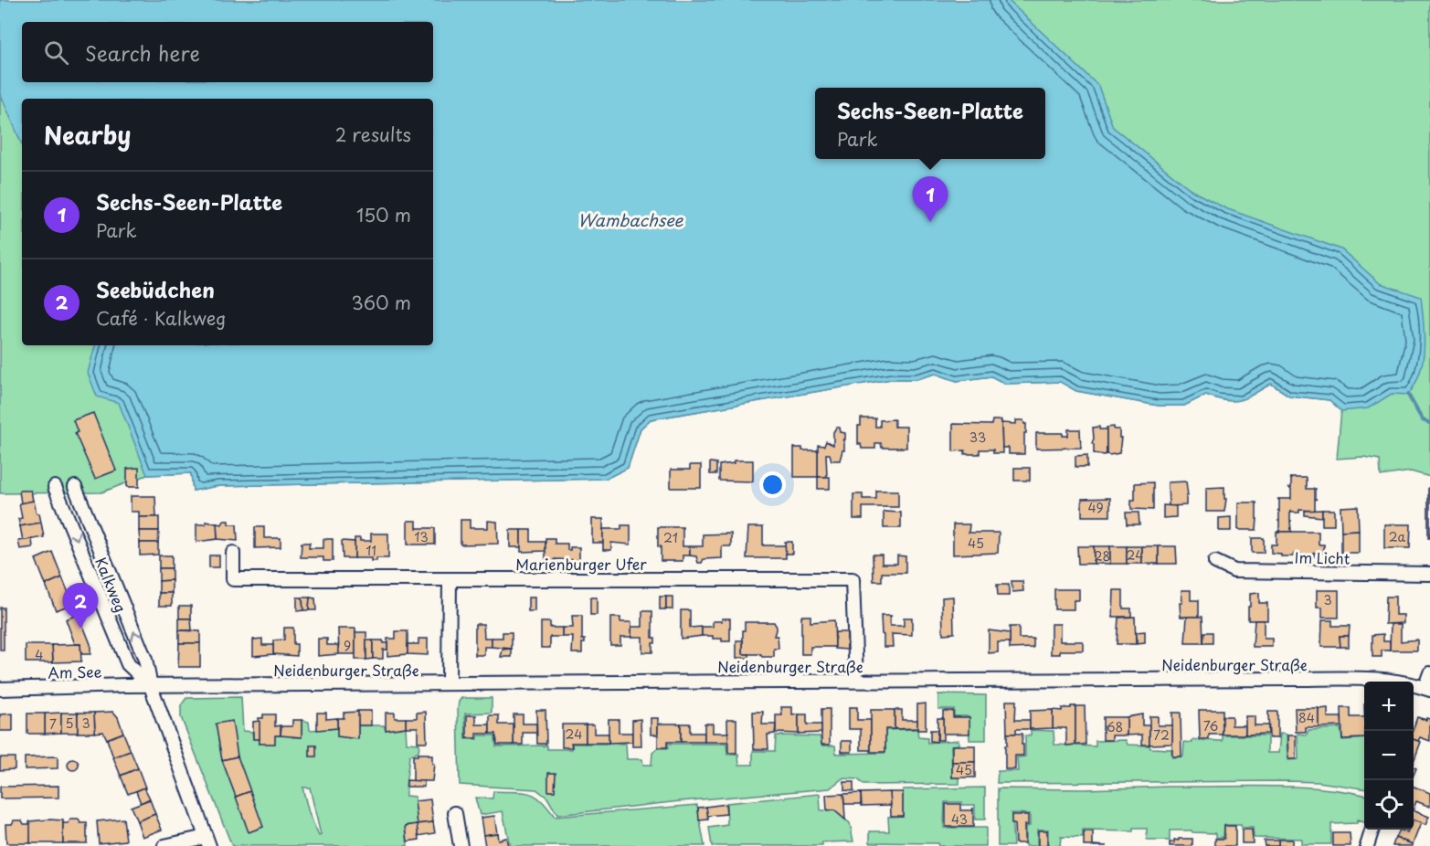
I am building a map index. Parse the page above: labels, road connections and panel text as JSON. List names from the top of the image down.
{
  "streets": {
    "street": [
      "Im Licht",
      "Marienburger Ufer",
      "Kalkweg",
      "Neidenburger Straße",
      "Am See"
    ]
  },
  "crossings": [
    ["Marienburger Ufer", "Neidenburger Straße"],
    ["Kalkweg", "Neidenburger Straße"],
    ["Kalkweg", "Am See"],
    ["Neidenburger Straße", "Am See"]
  ],
  "water": ["Wambachsee"],
  "house_numbers": [
    "33",
    "49",
    "13",
    "2a",
    "21",
    "45",
    "11",
    "24",
    "28",
    "3",
    "9",
    "4",
    "84",
    "5",
    "3",
    "7",
    "76",
    "68",
    "24",
    "72",
    "45",
    "43"
  ],
  "page": {
    "search": "Search here",
    "popup": ["Sechs-Seen-Platte", "Park"],
    "heading": ["Nearby", "2 results"],
    "list": [
      {
        "mark": "1",
        "name": "Sechs-Seen-Platte",
        "note": "Park",
        "value": "150 m"
      },
      {
        "mark": "2",
        "name": "Seebüdchen",
        "note": "Café · Kalkweg",
        "value": "360 m"
      }
    ],
    "pins": ["1", "2"],
    "map_buttons": ["+", "−"]
  }
}
